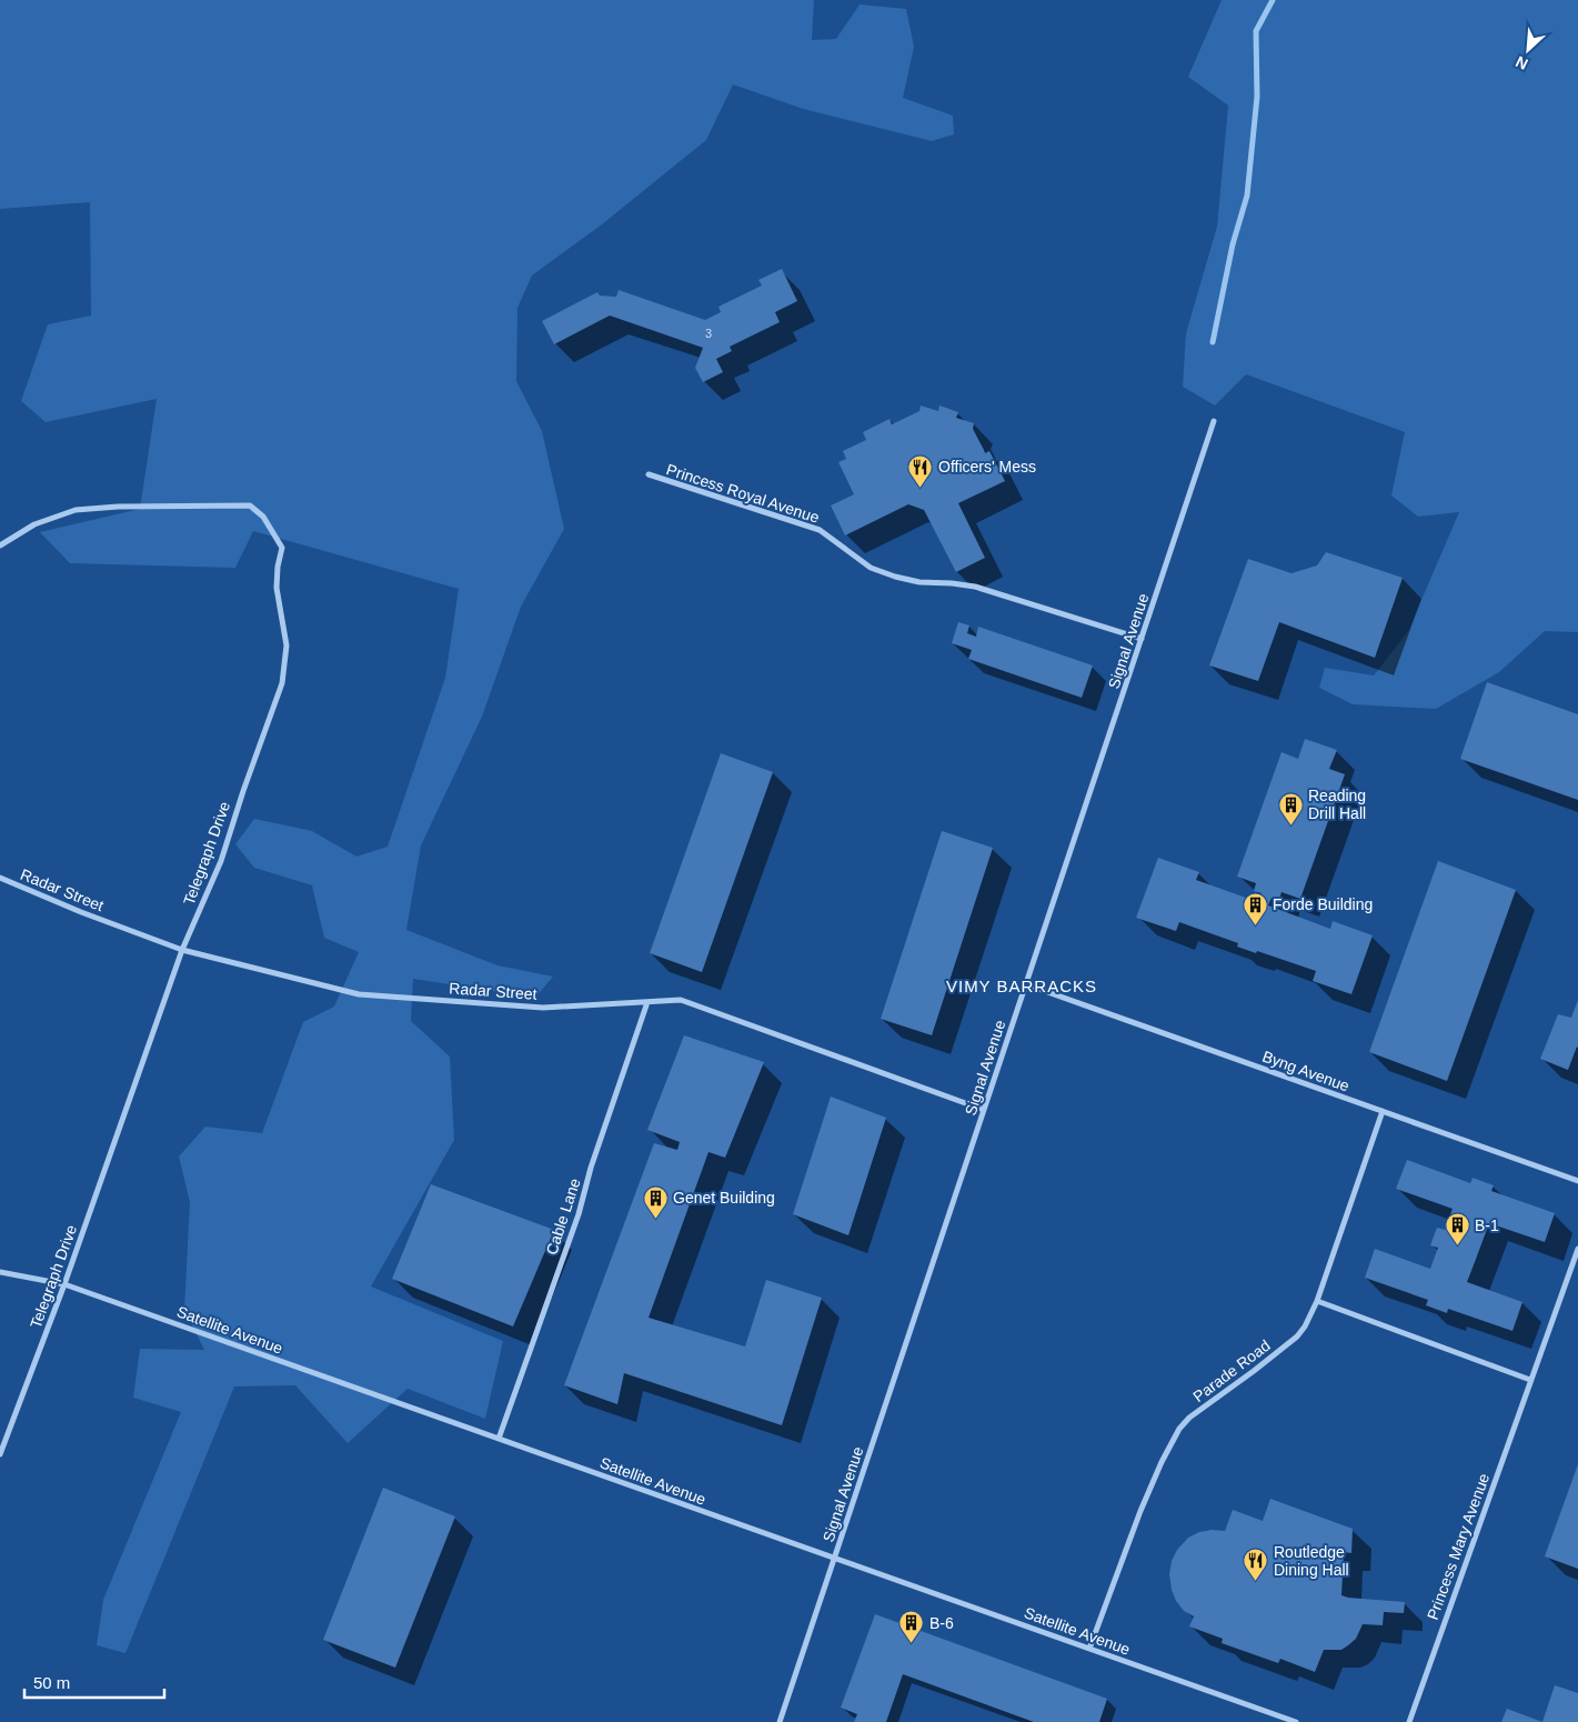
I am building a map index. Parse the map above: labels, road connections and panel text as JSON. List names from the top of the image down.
{
  "streets": {
    "street": [
      "Princess Royal Avenue",
      "Signal Avenue",
      "Telegraph Drive",
      "Radar Street",
      "Byng Avenue",
      "Cable Lane",
      "Satellite Avenue",
      "Parade Road",
      "Princess Mary Avenue"
    ]
  },
  "crossings": [
    ["Princess Royal Avenue", "Signal Avenue"],
    ["Signal Avenue", "Radar Street"],
    ["Signal Avenue", "Byng Avenue"],
    ["Signal Avenue", "Satellite Avenue"],
    ["Telegraph Drive", "Radar Street"],
    ["Telegraph Drive", "Satellite Avenue"],
    ["Radar Street", "Cable Lane"],
    ["Byng Avenue", "Parade Road"],
    ["Cable Lane", "Satellite Avenue"],
    ["Satellite Avenue", "Parade Road"]
  ],
  "districts": ["VIMY BARRACKS"],
  "places": {
    "restaurant": ["Officers' Mess", "Routledge Dining Hall"],
    "building": [
      "Reading Drill Hall",
      "Forde Building",
      "Genet Building",
      "B-1",
      "B-6"
    ]
  },
  "house_numbers": ["3"],
  "scale_bar": "50 m",
  "north": "bottom left"
}
